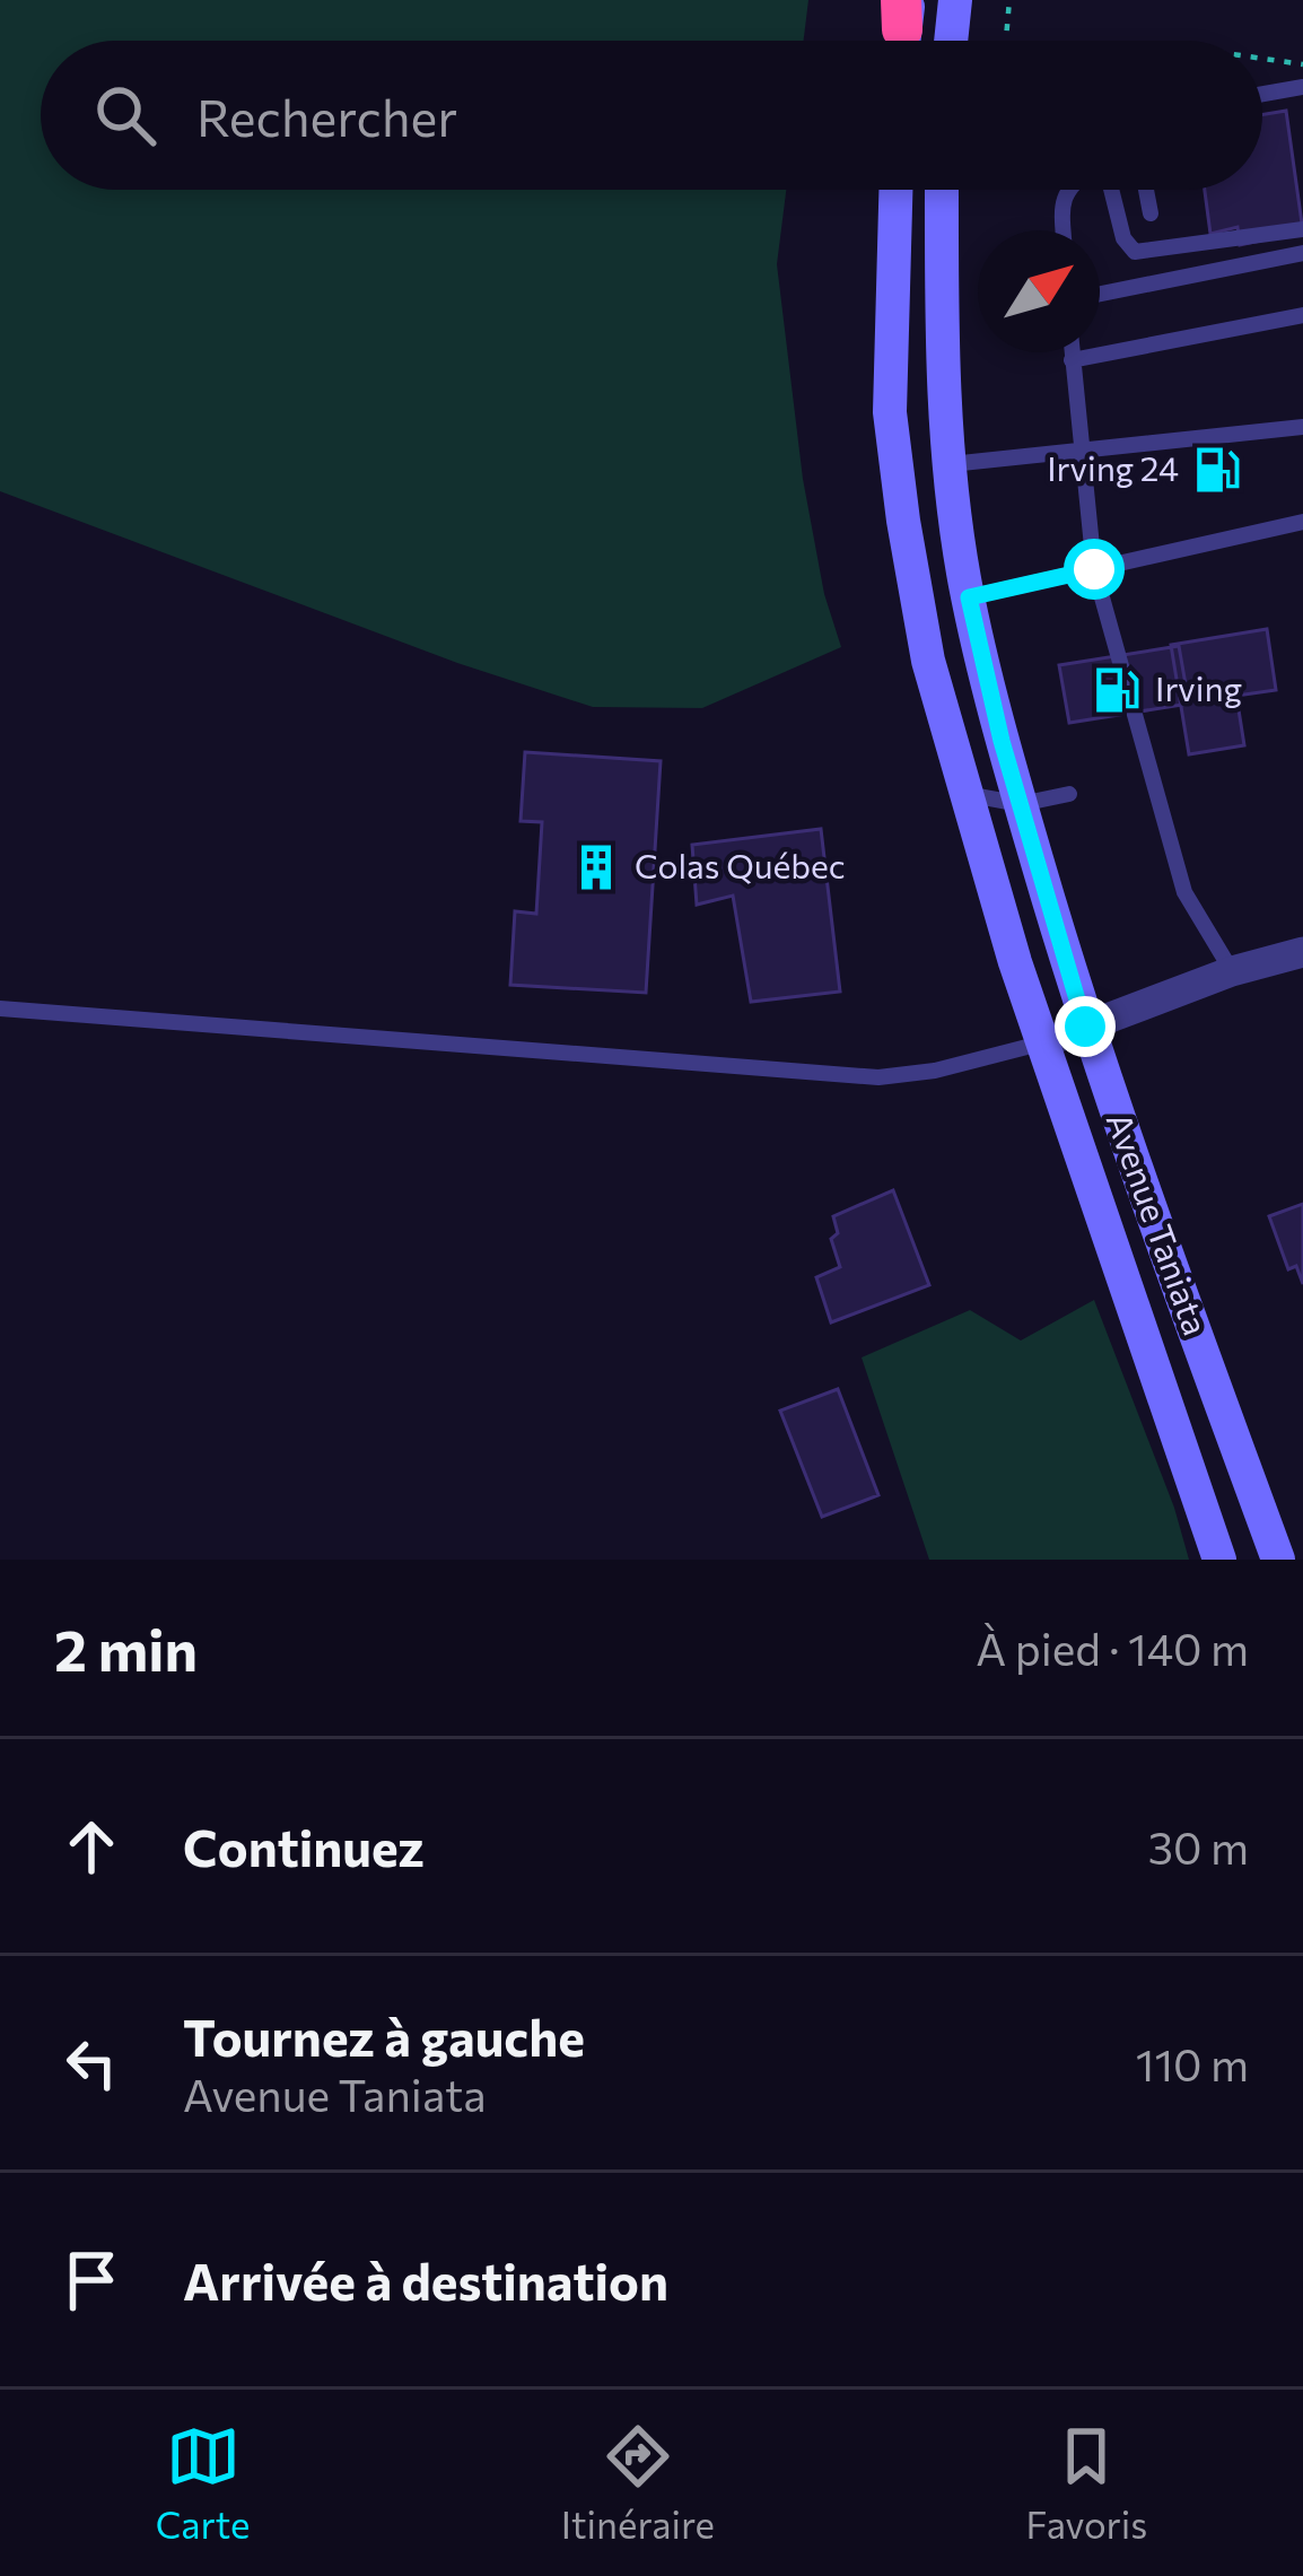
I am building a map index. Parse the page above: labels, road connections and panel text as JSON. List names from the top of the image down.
{
  "streets": {
    "main road": ["Avenue Taniata"]
  },
  "places": {
    "fuel station": ["Irving 24", "Irving"],
    "building": ["Colas Québec"]
  },
  "north": "top right",
  "page": {
    "search": "Rechercher",
    "heading": ["2 min", "À pied · 140 m"],
    "list": [
      ["Continuez", "30 m"],
      ["Tournez à gauche", "Avenue Taniata", "110 m"],
      "Arrivée à destination"
    ],
    "nav": ["Carte", "Itinéraire", "Favoris"]
  }
}
